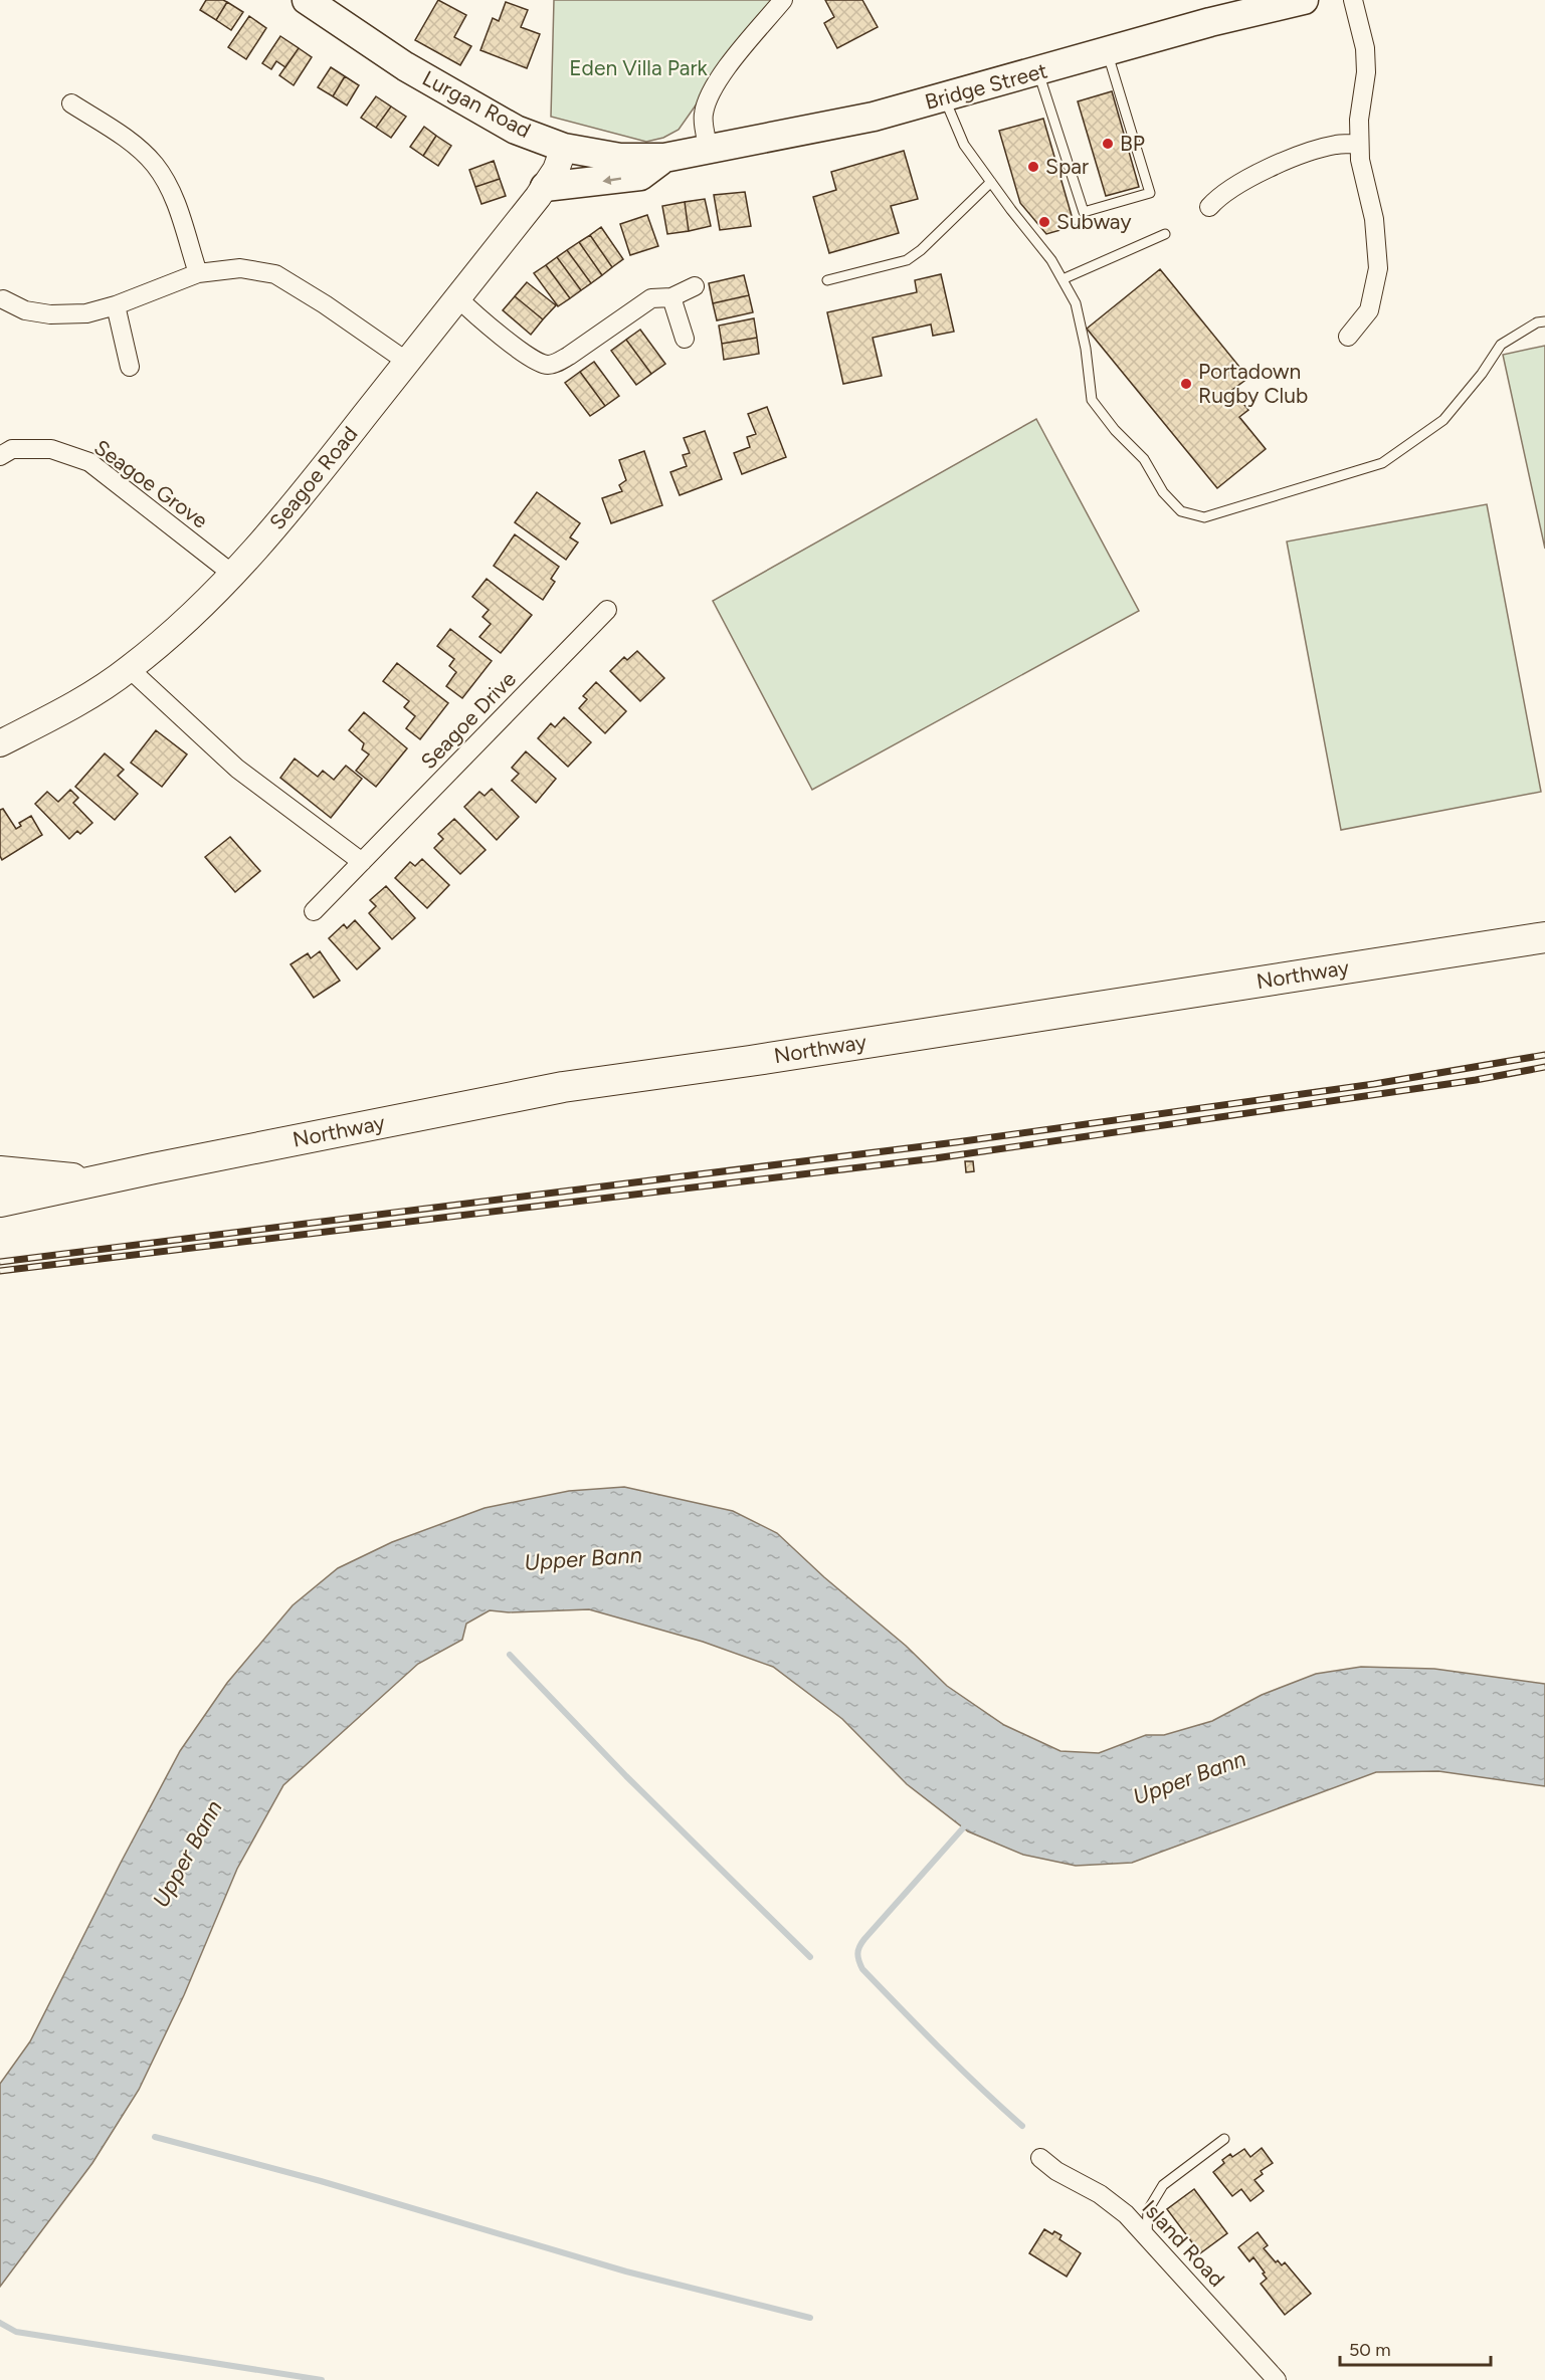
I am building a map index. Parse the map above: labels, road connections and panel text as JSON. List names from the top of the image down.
{
  "streets": {
    "highway": ["Northway"],
    "main road": ["Bridge Street", "Lurgan Road", "Seagoe Road"],
    "street": ["Seagoe Grove", "Seagoe Drive", "Island Road"]
  },
  "crossings": [
    ["Bridge Street", "Lurgan Road"],
    ["Lurgan Road", "Seagoe Road"],
    ["Seagoe Road", "Seagoe Grove"]
  ],
  "water": ["Upper Bann"],
  "parks": ["Eden Villa Park"],
  "places": [
    "BP",
    "Spar",
    "Subway",
    "Portadown Rugby Club"
  ],
  "scale_bar": "50 m"
}
